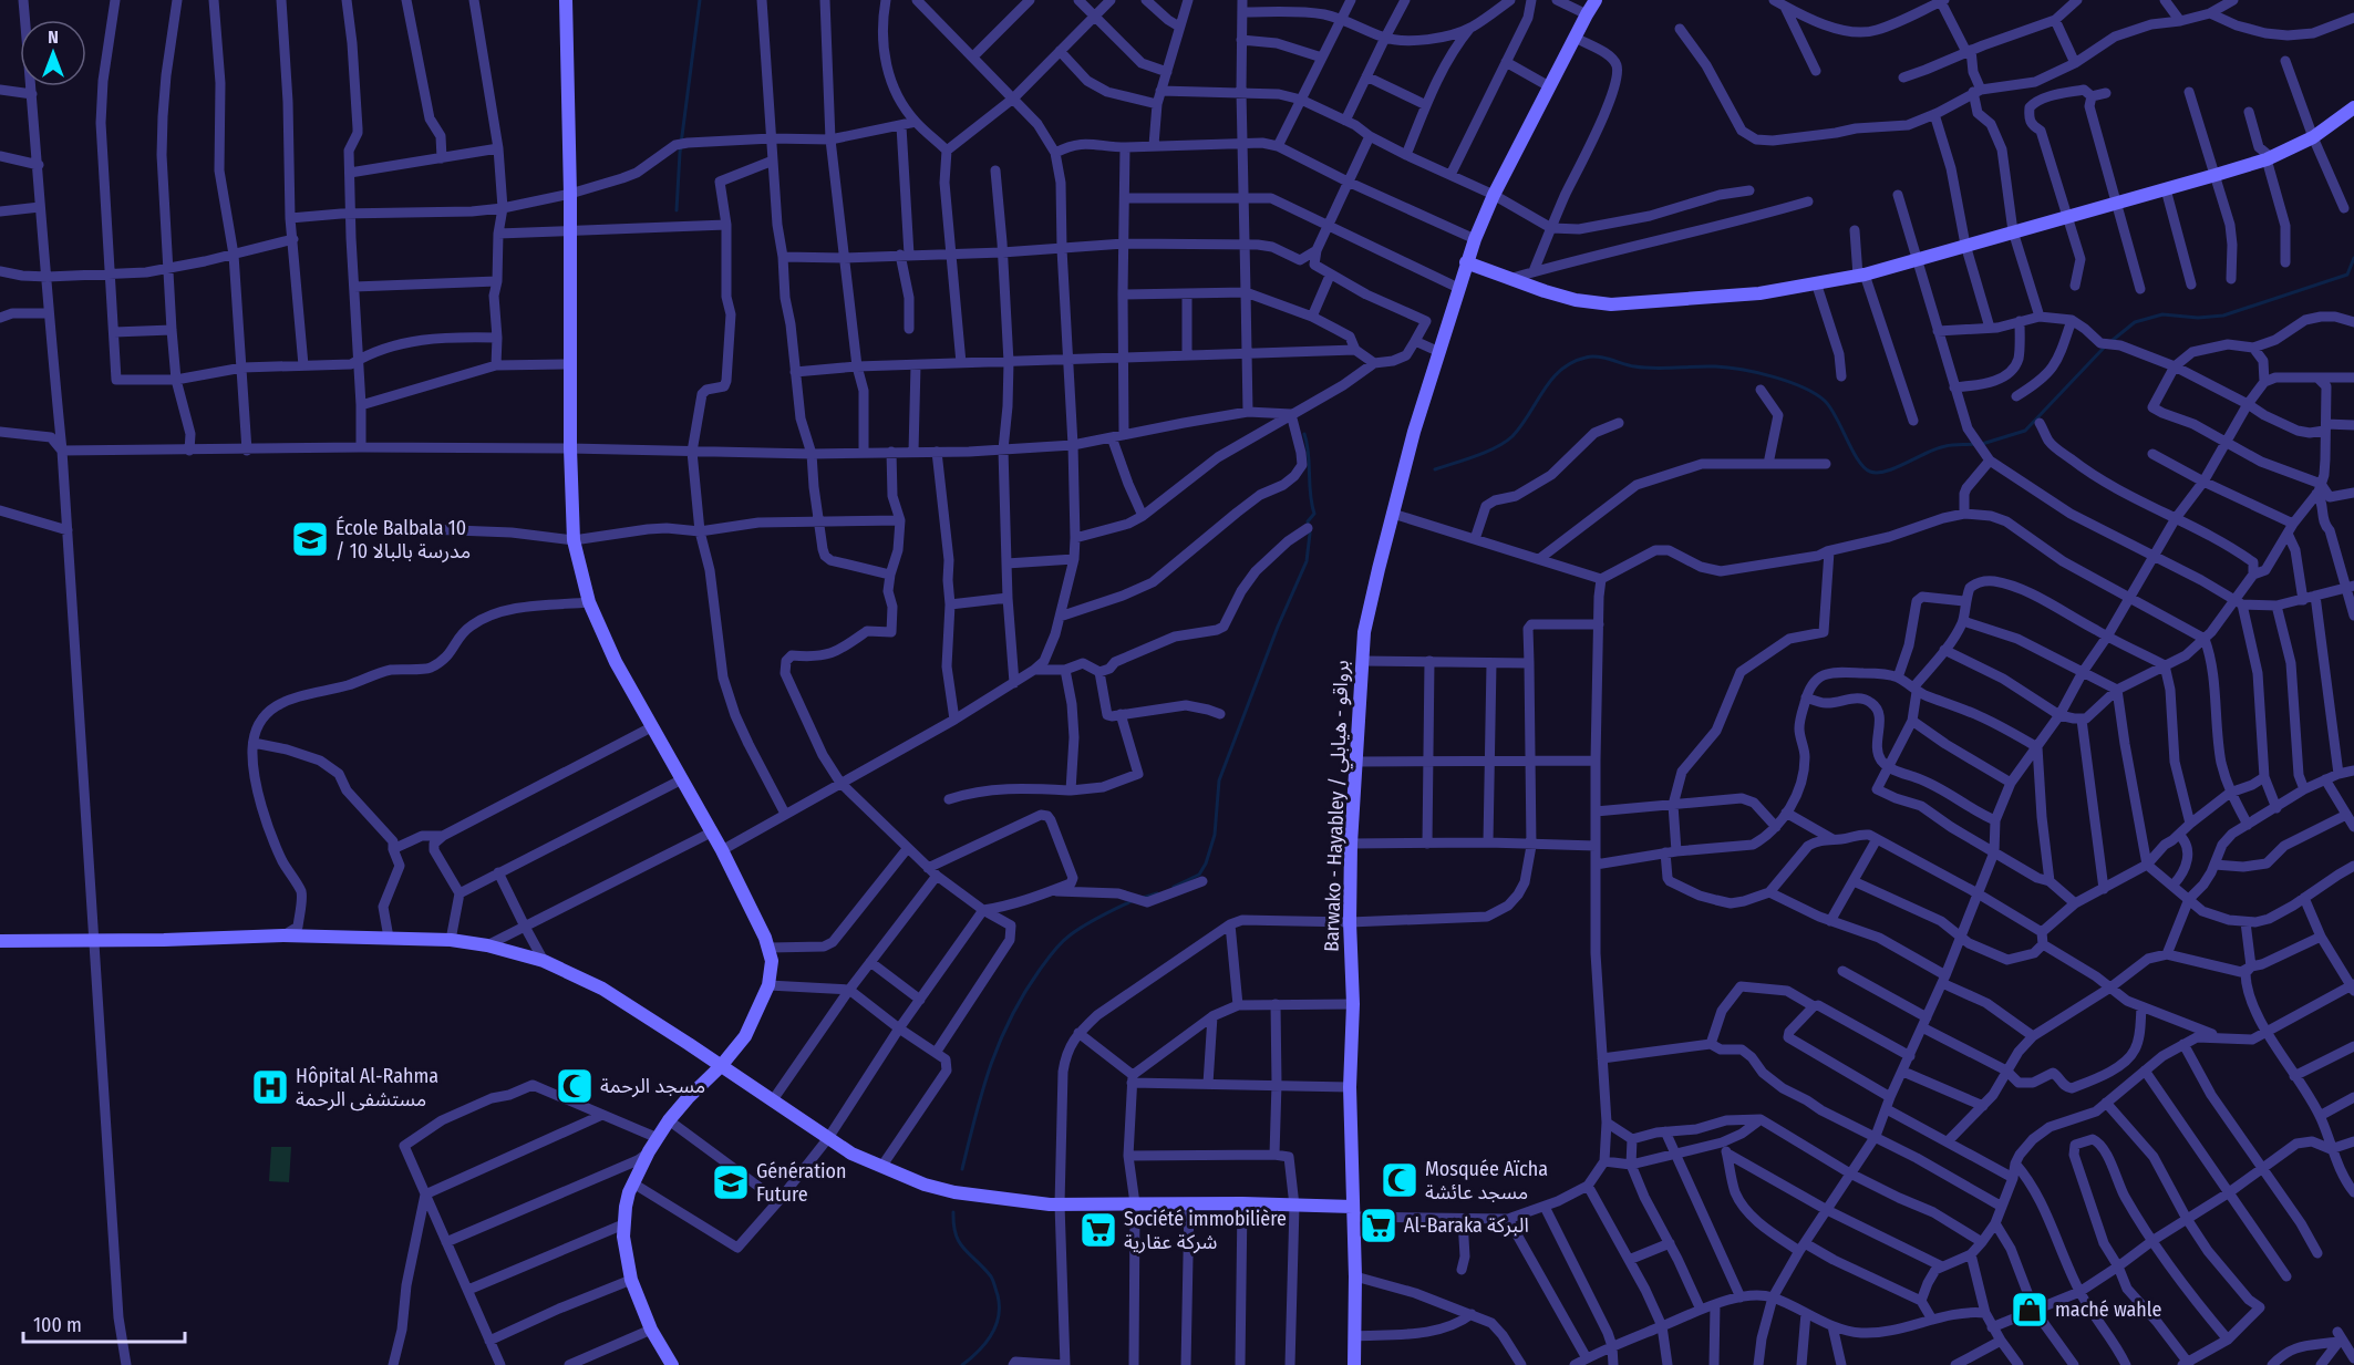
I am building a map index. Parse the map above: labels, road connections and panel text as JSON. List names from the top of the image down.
{
  "streets": {
    "street": ["Barwako - Hayabley / برواقو - هيابلي"]
  },
  "places": {
    "school or university": ["École Balbala 10 / مدرسة بالبالا 10", "Génération Future"],
    "mosque": ["مسجد الرحمة", "Mosquée Aïcha مسجد عائشة"],
    "hospital": ["Hôpital Al-Rahma مستشفى الرحمة"],
    "supermarket": ["Al-Baraka البركة", "Société immobilière شركة عقارية"],
    "shop": ["maché wahle"]
  },
  "scale_bar": "100 m",
  "north": "top"
}
